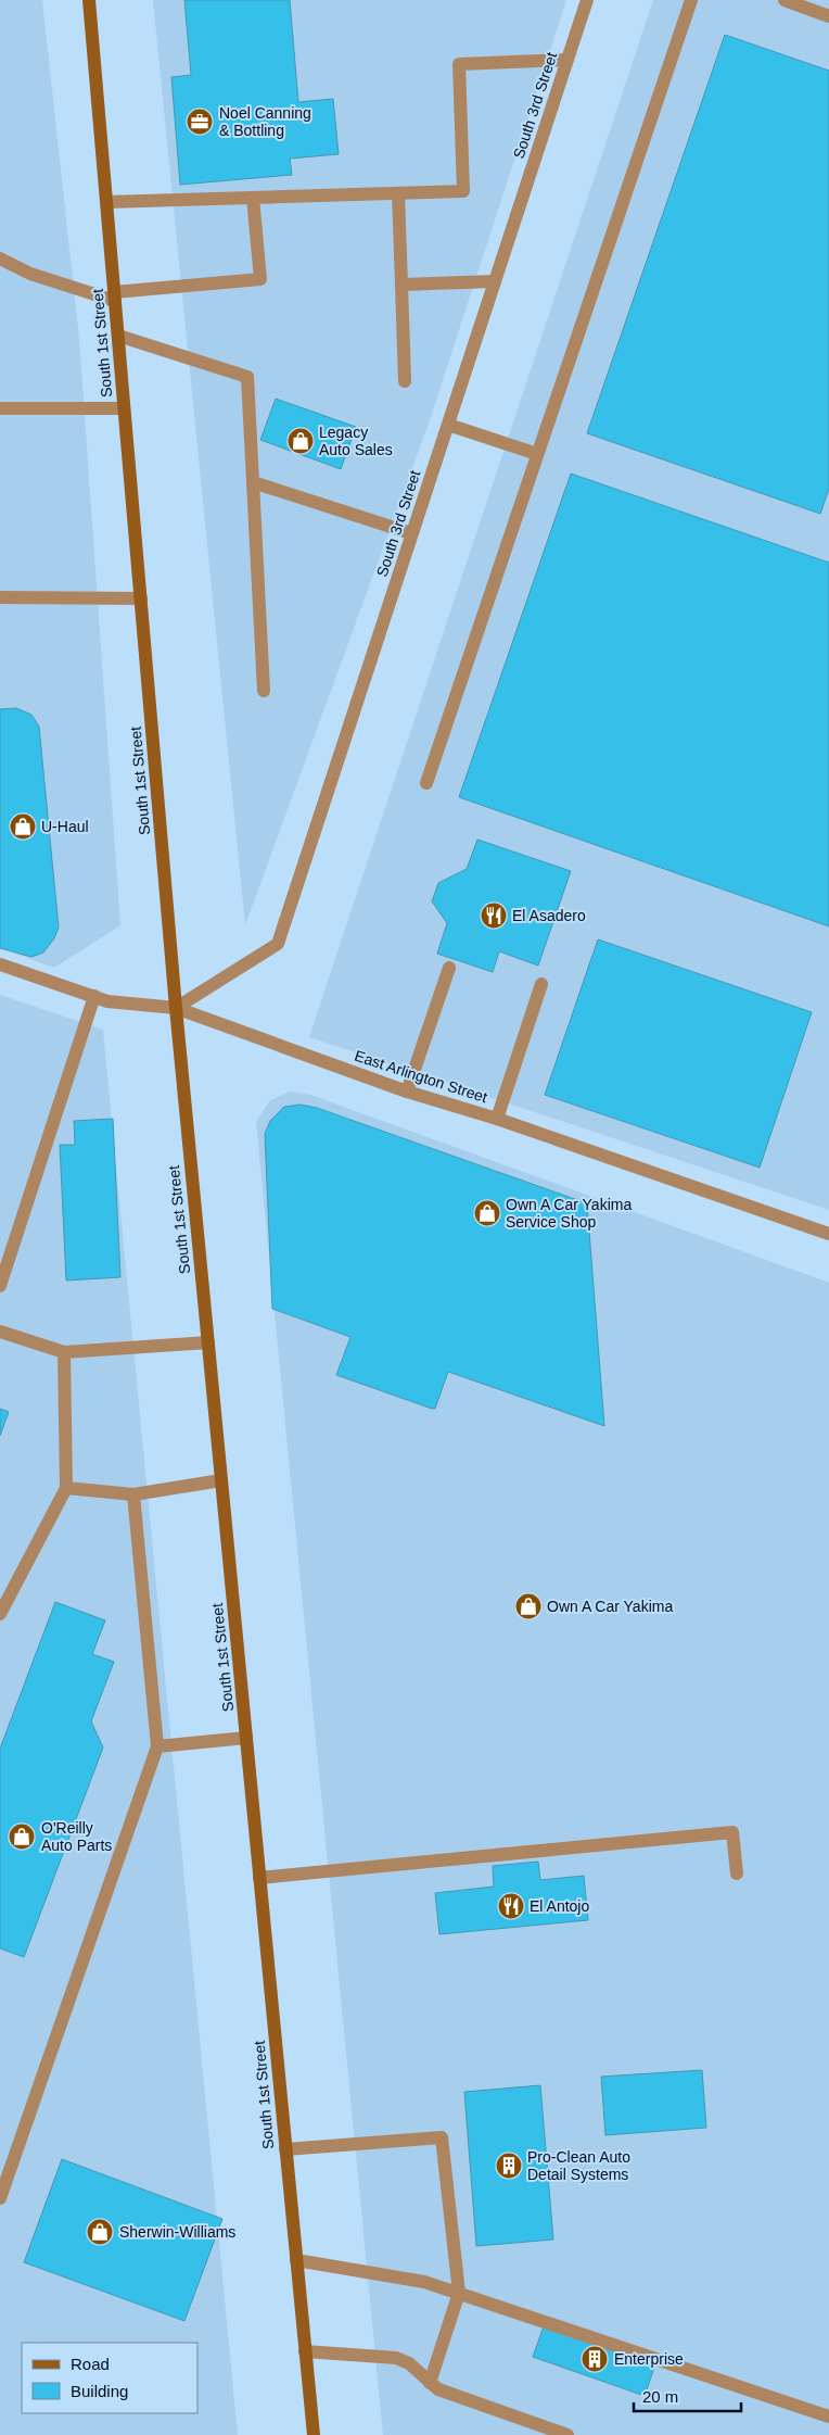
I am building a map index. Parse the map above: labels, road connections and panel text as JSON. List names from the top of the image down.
{
  "streets": {
    "main road": ["South 1st Street"],
    "street": ["South 3rd Street", "East Arlington Street"]
  },
  "crossings": [
    ["South 3rd Street", "South 1st Street"],
    ["South 3rd Street", "East Arlington Street"],
    ["South 1st Street", "East Arlington Street"]
  ],
  "places": {
    "office": ["Noel Canning & Bottling"],
    "shop": [
      "Legacy Auto Sales",
      "U-Haul",
      "Own A Car Yakima Service Shop",
      "Own A Car Yakima",
      "O'Reilly Auto Parts",
      "Sherwin-Williams"
    ],
    "restaurant": ["El Asadero", "El Antojo"],
    "building": ["Pro-Clean Auto Detail Systems", "Enterprise"]
  },
  "legend": ["Road", "Building"],
  "scale_bar": "20 m"
}
